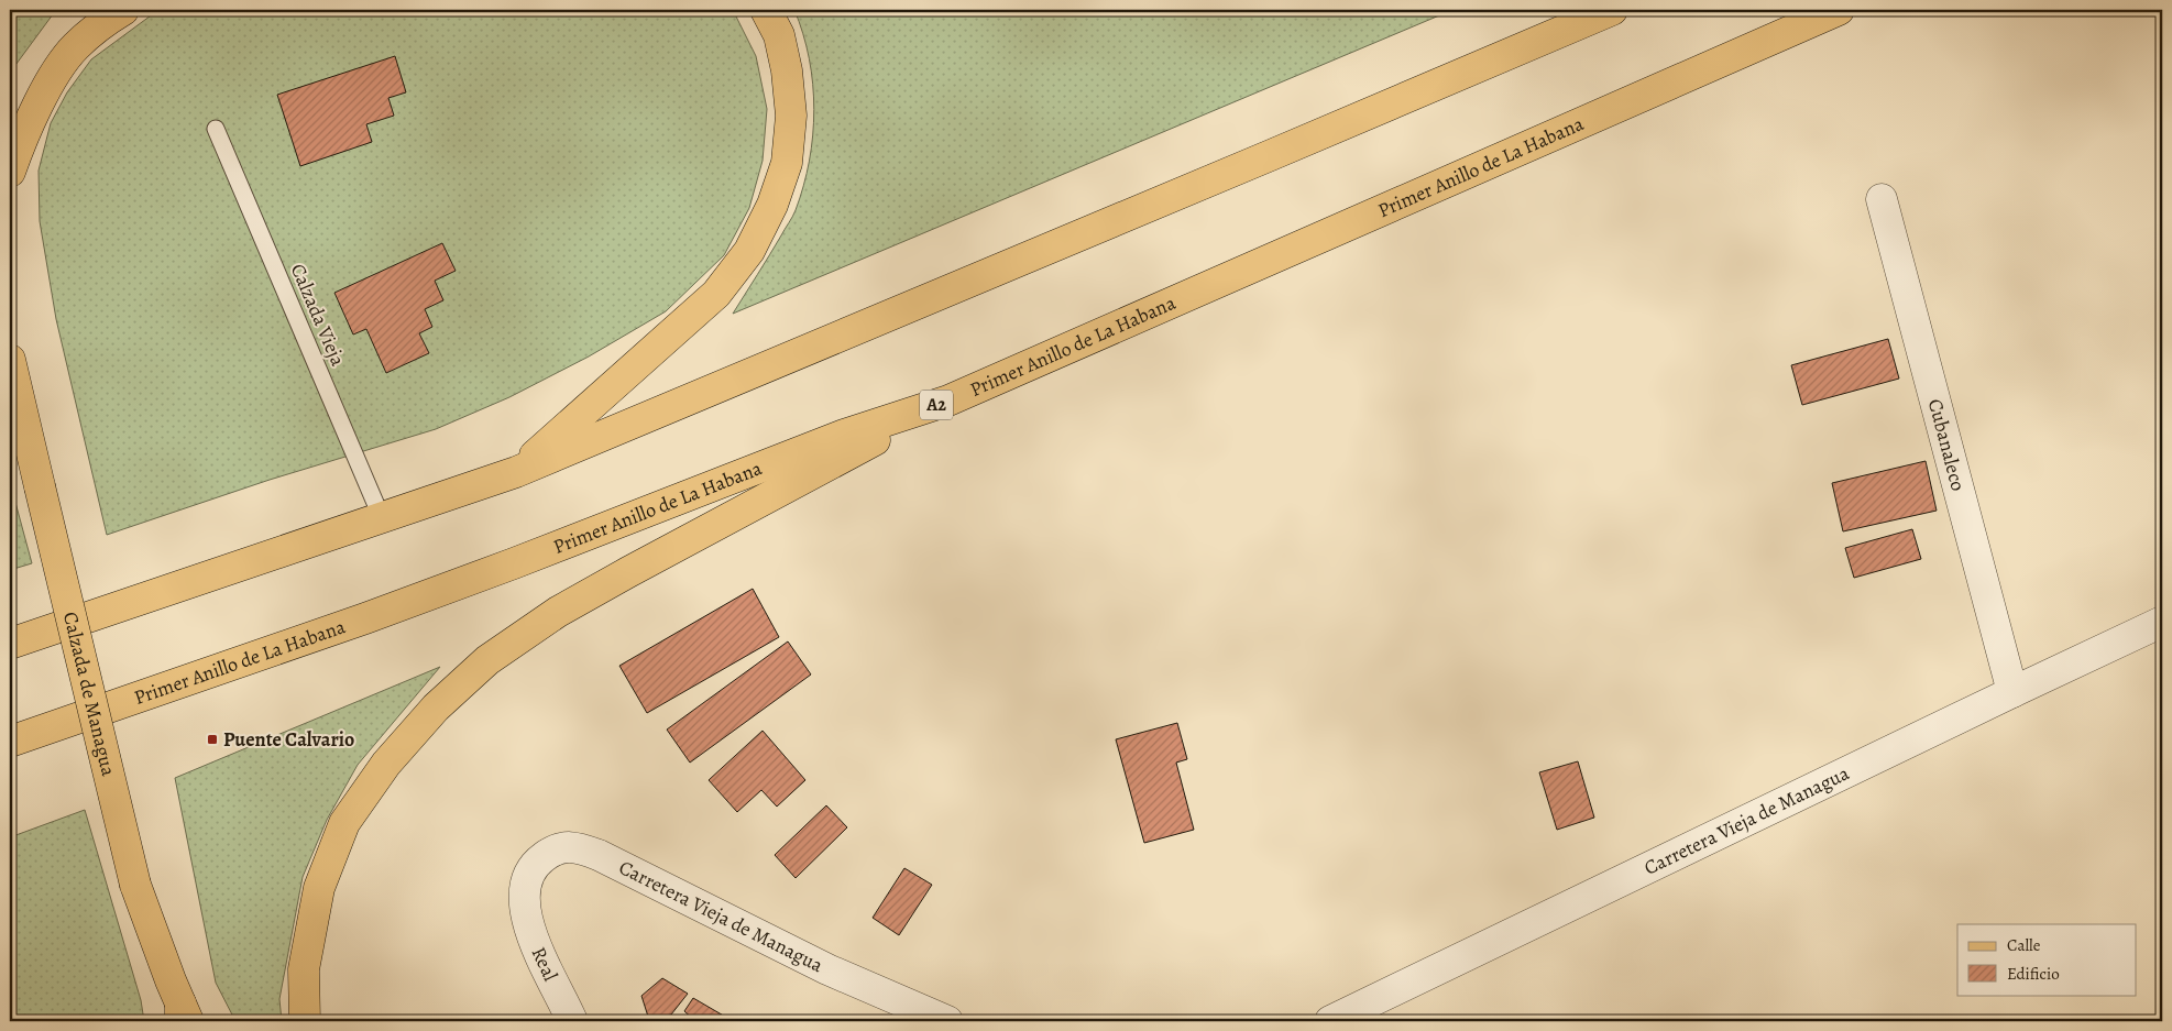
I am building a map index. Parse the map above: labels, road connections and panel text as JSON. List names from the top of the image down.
{
  "streets": {
    "main road": ["Primer Anillo de La Habana", "A2", "Calzada de Managua"],
    "street": ["Cubanaleco", "Carretera Vieja de Managua", "Real"],
    "lane": ["Calzada Vieja"]
  },
  "crossings": [
    ["Cubanaleco", "Carretera Vieja de Managua"],
    ["Carretera Vieja de Managua", "Real"]
  ],
  "places": {
    "transit": ["Puente Calvario"]
  },
  "legend": ["Calle", "Edificio"]
}
